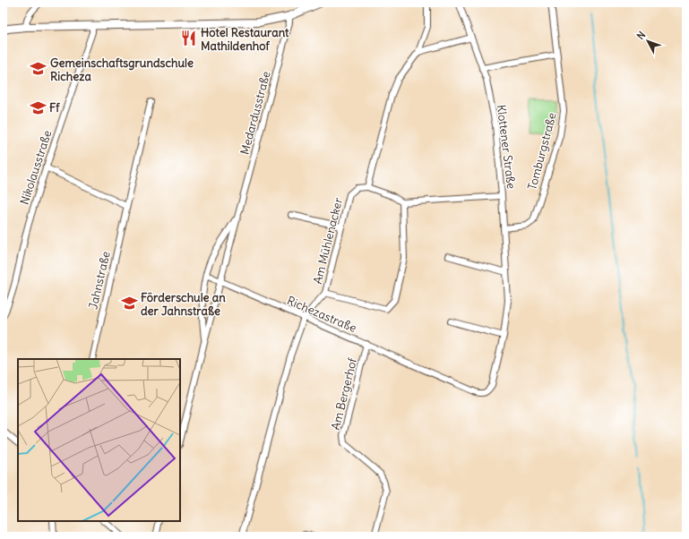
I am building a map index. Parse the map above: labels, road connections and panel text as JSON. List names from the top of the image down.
{
  "streets": {
    "street": [
      "Medardusstraße",
      "Klottener Straße",
      "Tomburgstraße",
      "Nikolausstraße",
      "Am Mühlenacker",
      "Jahnstraße",
      "Richezastraße",
      "Am Bergerhof"
    ]
  },
  "crossings": [
    ["Medardusstraße", "Richezastraße"],
    ["Klottener Straße", "Tomburgstraße"],
    ["Klottener Straße", "Richezastraße"],
    ["Am Mühlenacker", "Richezastraße"],
    ["Richezastraße", "Am Bergerhof"]
  ],
  "places": {
    "restaurant": ["Hotel Restaurant Mathildenhof"],
    "school or university": ["Gemeinschaftsgrundschule Richeza", "Ff", "Förderschule an der Jahnstraße"]
  },
  "north": "top left"
}
